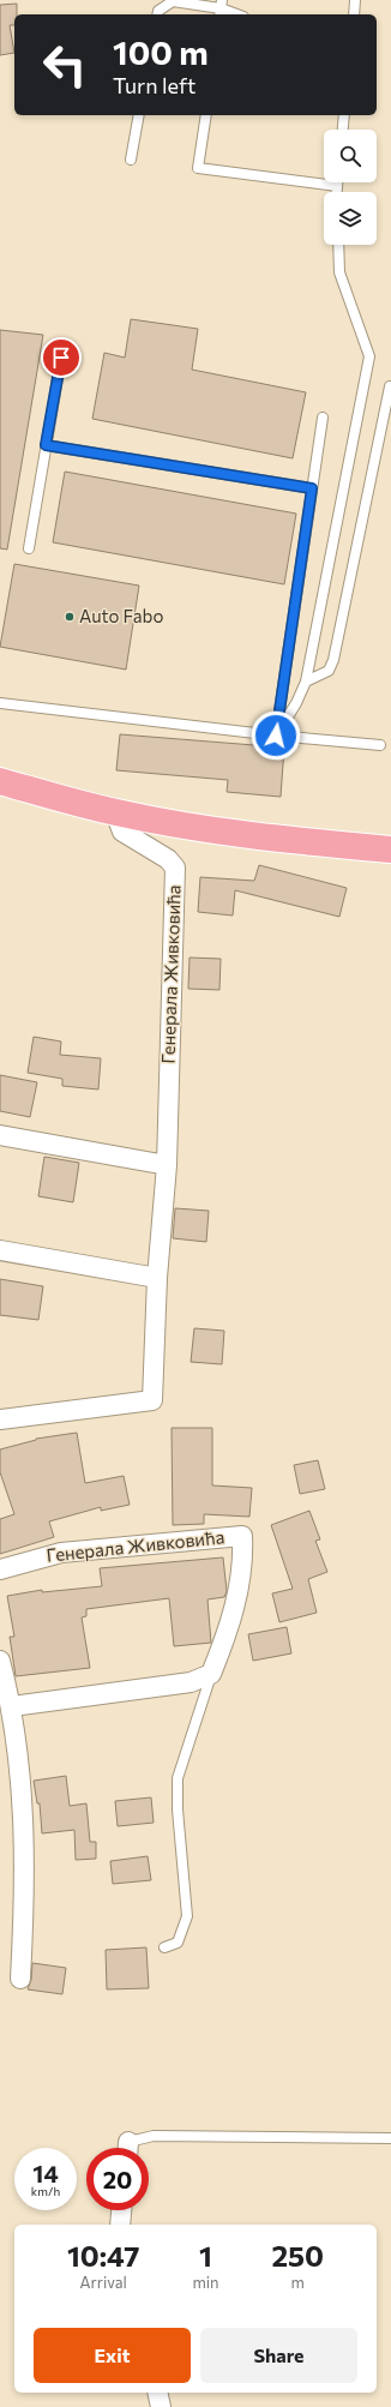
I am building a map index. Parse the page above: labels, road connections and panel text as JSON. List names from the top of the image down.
{
  "streets": {
    "street": ["Генерала Живковића"]
  },
  "places": ["Auto Fabo"],
  "page": {
    "turn": ["100 m", "Turn left"],
    "speed": "14 km/h",
    "limit": "20",
    "eta": [
      "10:47",
      "Arrival",
      "1",
      "min",
      "250",
      "m"
    ],
    "buttons": ["Exit", "Share"]
  }
}
